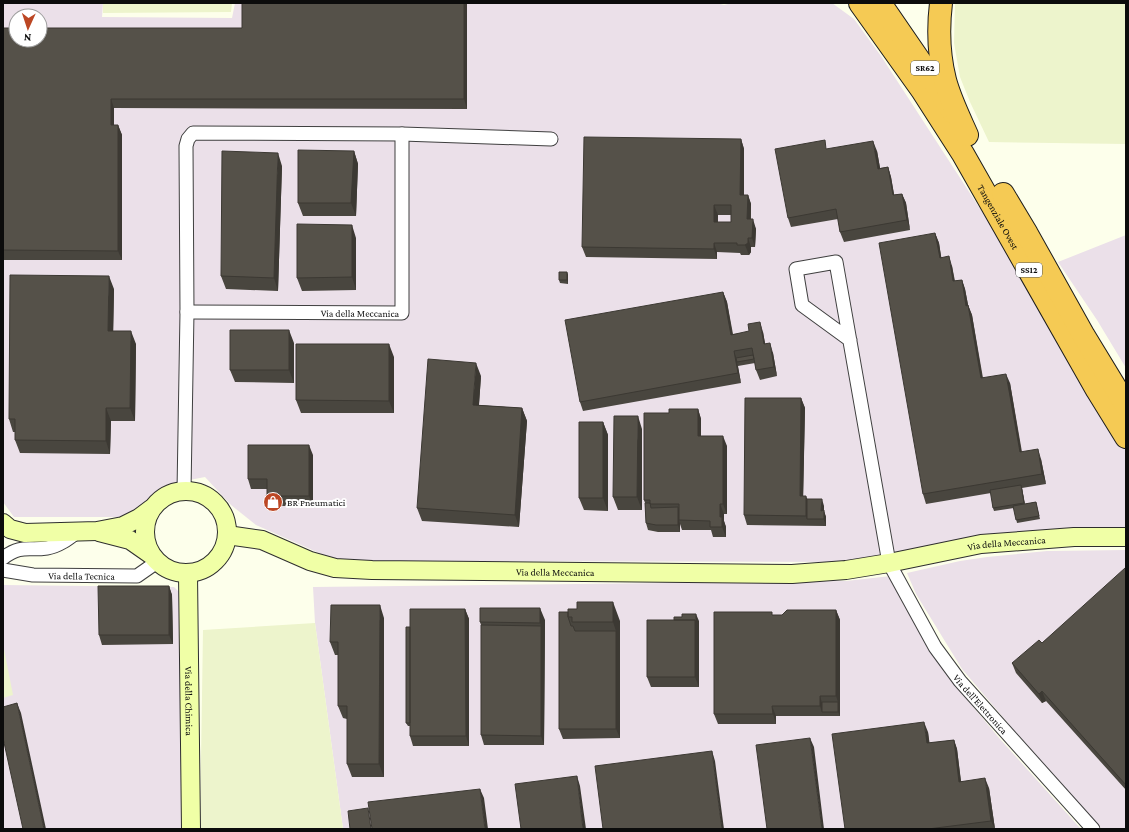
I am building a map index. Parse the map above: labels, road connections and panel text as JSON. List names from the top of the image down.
{
  "streets": {
    "highway": ["SR62", "Tangenziale Ovest", "SS12"],
    "street": [
      "Via della Meccanica",
      "Via della Tecnica",
      "Via della Chimica",
      "Via dell'Elettronica"
    ]
  },
  "crossings": [
    ["Via della Meccanica", "Via della Tecnica"],
    ["Via della Meccanica", "Via della Chimica"],
    ["Via della Meccanica", "Via dell'Elettronica"],
    ["Via della Tecnica", "Via della Chimica"]
  ],
  "places": {
    "shop": ["BR Pneumatici"]
  },
  "north": "bottom"
}
